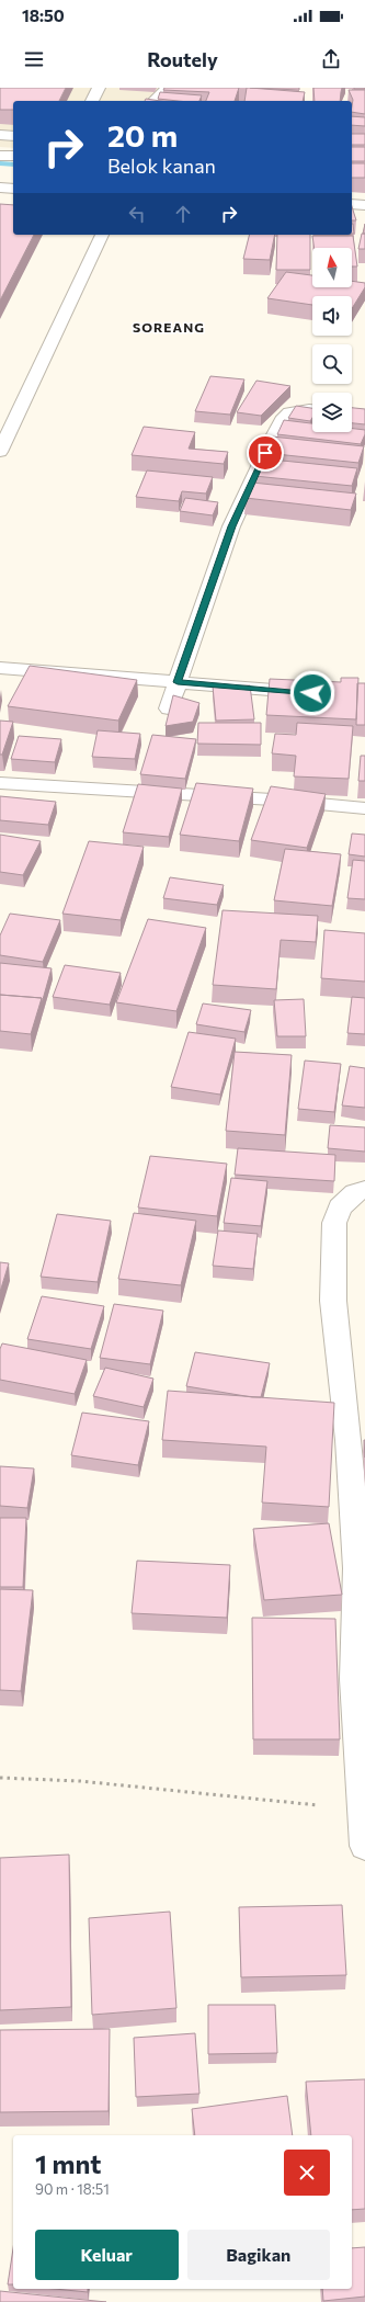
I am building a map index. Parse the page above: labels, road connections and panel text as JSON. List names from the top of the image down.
{
  "districts": ["SOREANG"],
  "north": "top",
  "page": {
    "status": "18:50",
    "header": "Routely",
    "turn": ["20 m", "Belok kanan"],
    "heading": ["1 mnt", "90 m · 18:51"],
    "buttons": ["Keluar", "Bagikan"]
  }
}
